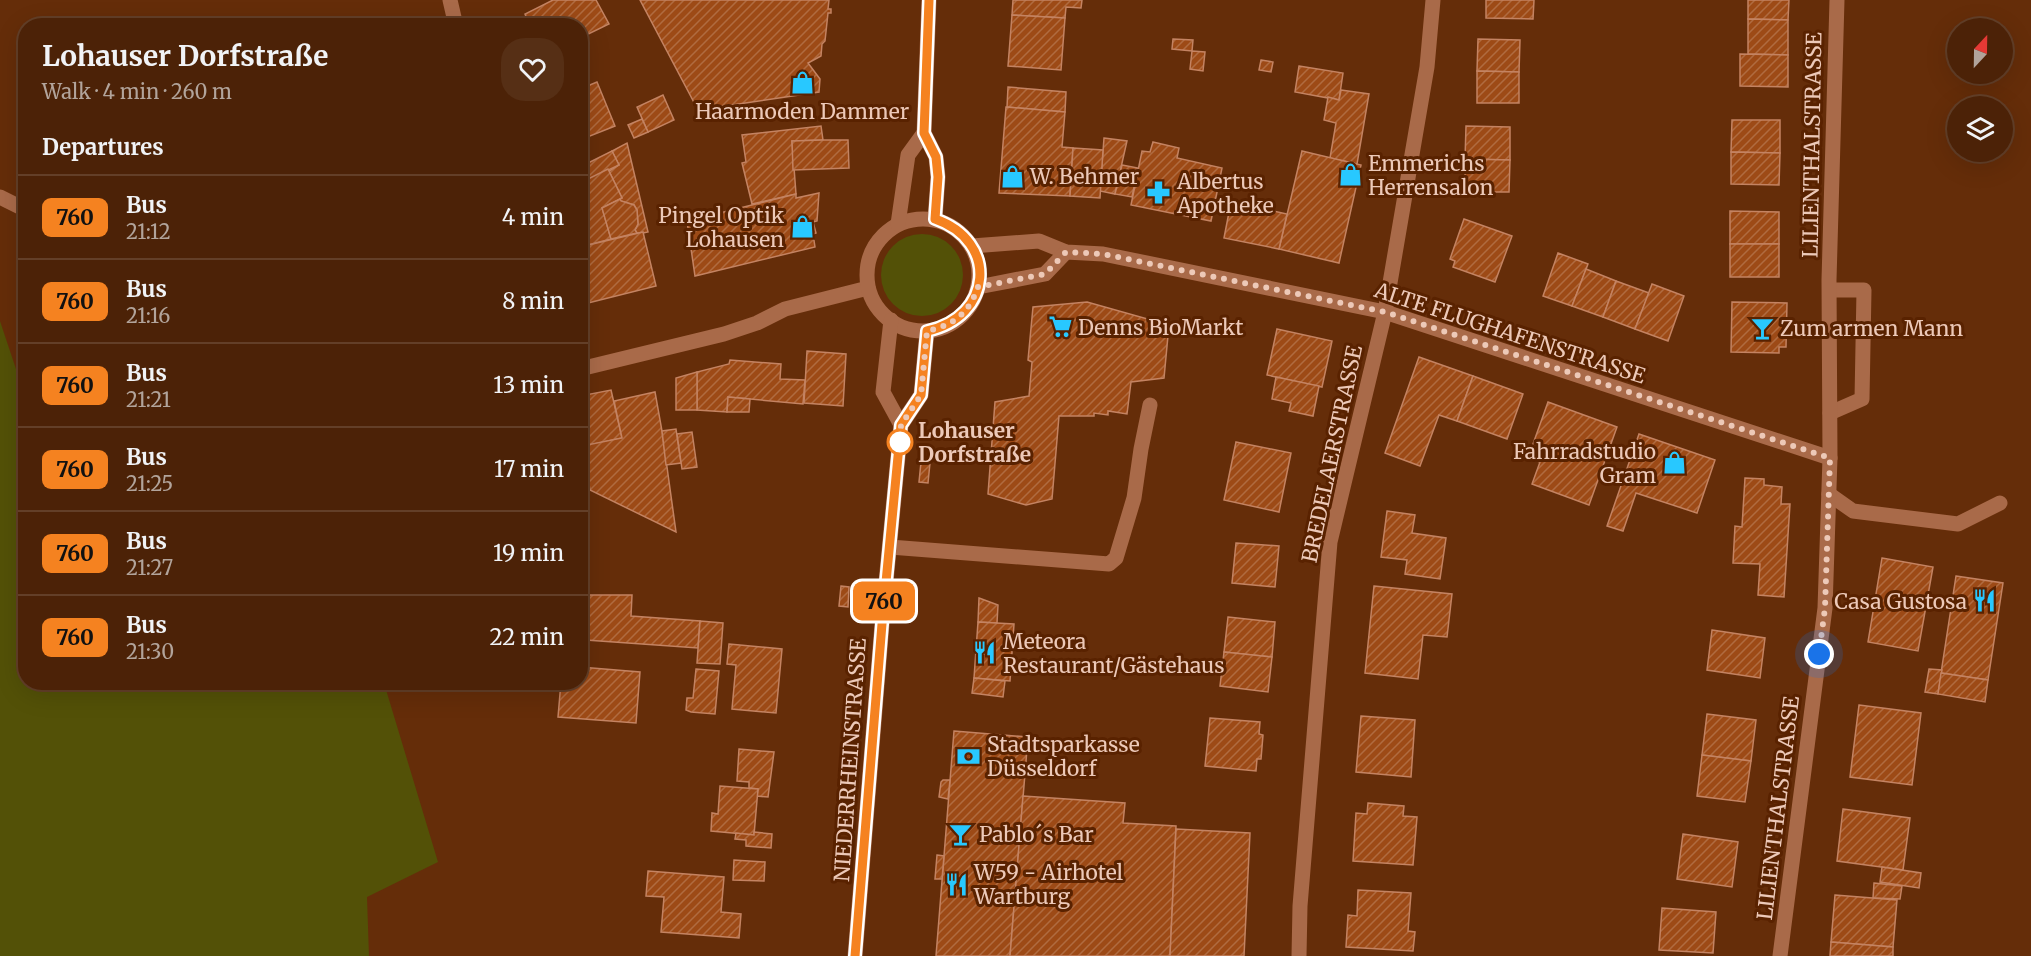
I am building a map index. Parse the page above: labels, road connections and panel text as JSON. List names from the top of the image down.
{
  "streets": {
    "street": [
      "LILIENTHALSTRASSE",
      "ALTE FLUGHAFENSTRASSE",
      "BREDELAERSTRASSE",
      "NIEDERRHEINSTRASSE"
    ]
  },
  "crossings": [
    ["LILIENTHALSTRASSE", "ALTE FLUGHAFENSTRASSE"],
    ["ALTE FLUGHAFENSTRASSE", "BREDELAERSTRASSE"],
    ["ALTE FLUGHAFENSTRASSE", "NIEDERRHEINSTRASSE"]
  ],
  "places": {
    "shop": [
      "Haarmoden Dammer",
      "Emmerichs Herrensalon",
      "W. Behmer",
      "Pingel Optik Lohausen",
      "Fahrradstudio Gram"
    ],
    "pharmacy": ["Albertus Apotheke"],
    "supermarket": ["Denns BioMarkt"],
    "bar": ["Zum armen Mann", "Pablo´s Bar"],
    "other": ["Lohauser Dorfstraße"],
    "restaurant": ["Casa Gustosa", "Meteora Restaurant/Gästehaus", "W59 - Airhotel Wartburg"],
    "bank": ["Stadtsparkasse Düsseldorf"]
  },
  "lines": ["bus line 760"],
  "north": "top",
  "page": {
    "on_map": "760",
    "heading": [
      ["Lohauser Dorfstraße", "Walk · 4 min · 260 m"],
      "Departures"
    ],
    "list": [
      {
        "mark": "760",
        "name": "Bus",
        "note": "21:12",
        "value": "4 min"
      },
      {
        "mark": "760",
        "name": "Bus",
        "note": "21:16",
        "value": "8 min"
      },
      {
        "mark": "760",
        "name": "Bus",
        "note": "21:21",
        "value": "13 min"
      },
      {
        "mark": "760",
        "name": "Bus",
        "note": "21:25",
        "value": "17 min"
      },
      {
        "mark": "760",
        "name": "Bus",
        "note": "21:27",
        "value": "19 min"
      },
      {
        "mark": "760",
        "name": "Bus",
        "note": "21:30",
        "value": "22 min"
      }
    ]
  }
}
